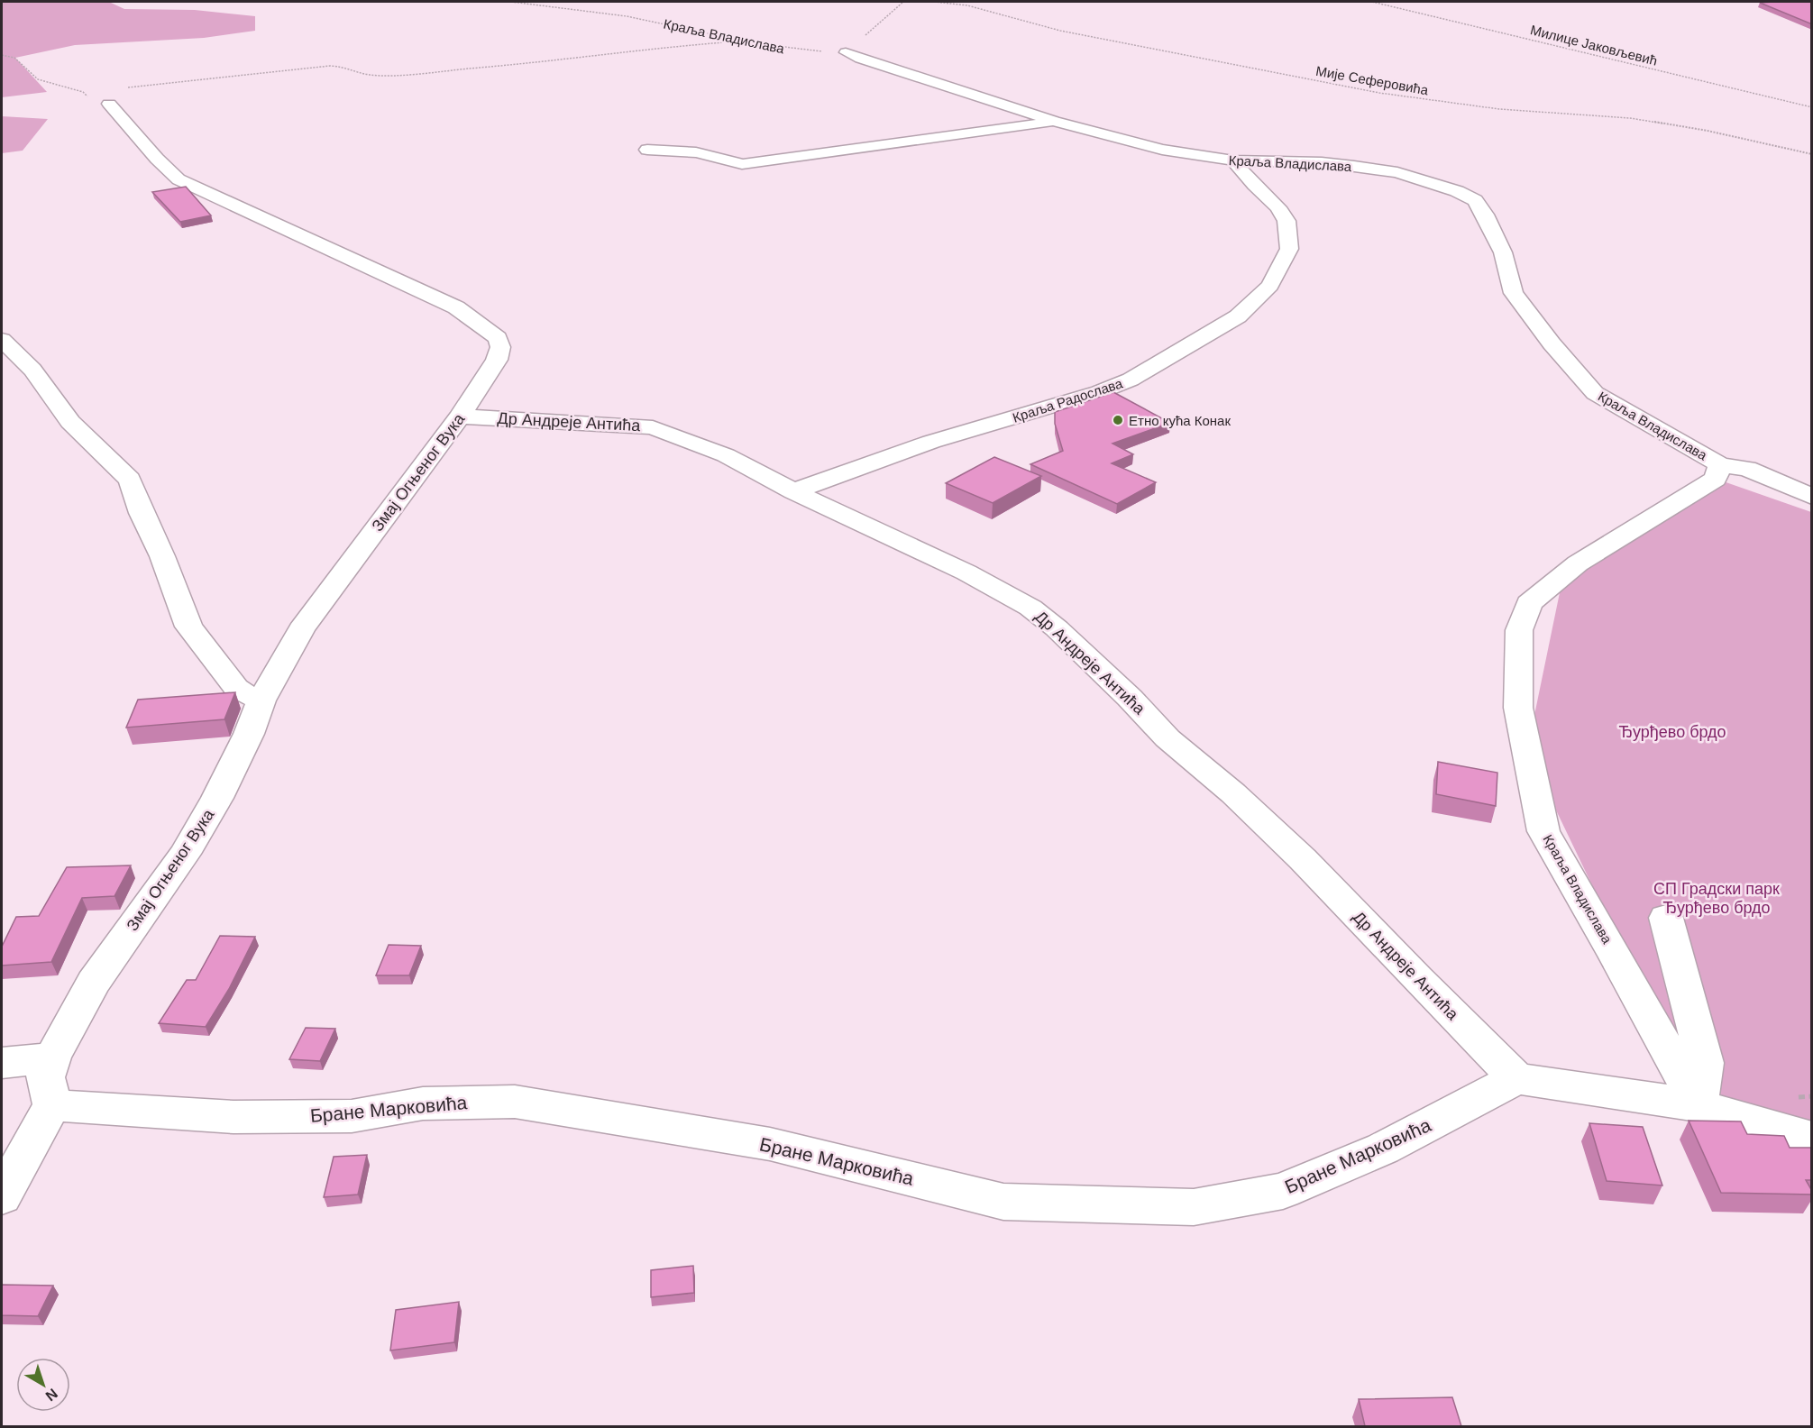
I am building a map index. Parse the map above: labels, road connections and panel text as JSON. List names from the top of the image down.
{
  "streets": {
    "street": [
      "Краља Владислава",
      "Краља Радослава",
      "Др Андреје Антића",
      "Змај Огњеног Вука",
      "Бране Марковића"
    ],
    "path": ["Милице Јаковљевић", "Мије Сеферовића"]
  },
  "crossings": [
    ["Краља Владислава", "Краља Радослава"],
    ["Краља Радослава", "Др Андреје Антића"],
    ["Др Андреје Антића", "Змај Огњеног Вука"],
    ["Др Андреје Антића", "Бране Марковића"],
    ["Змај Огњеног Вука", "Бране Марковића"]
  ],
  "parks": ["Ђурђево брдо", "СП Градски парк Ђурђево брдо"],
  "places": ["Етно кућа Конак"],
  "north": "bottom right"
}
